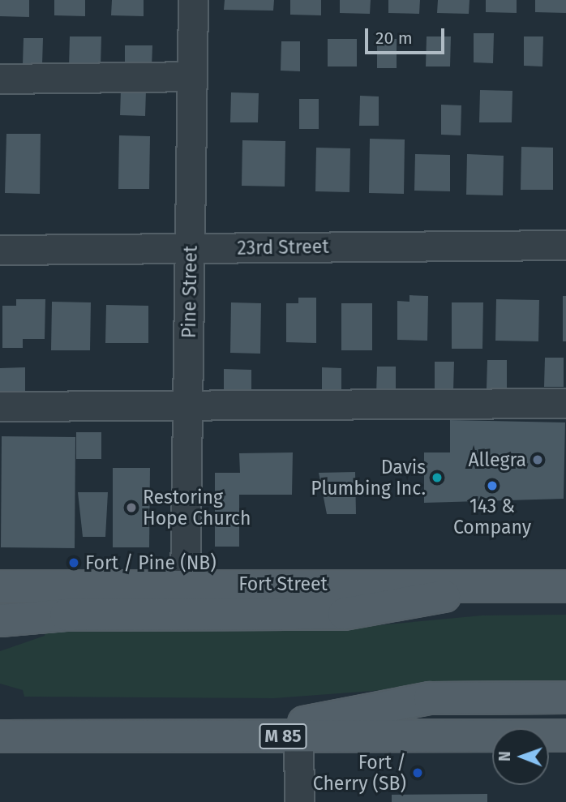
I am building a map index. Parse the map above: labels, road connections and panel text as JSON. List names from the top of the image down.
{
  "streets": {
    "main road": ["Fort Street", "M 85"],
    "street": ["23rd Street", "Pine Street"]
  },
  "crossings": [
    ["23rd Street", "Pine Street"],
    ["Pine Street", "Fort Street"]
  ],
  "places": [
    "Allegra",
    "Davis Plumbing Inc.",
    "143 & Company",
    "Restoring Hope Church",
    "Fort / Pine (NB)",
    "Fort / Cherry (SB)"
  ],
  "scale_bar": "20 m",
  "north": "left"
}
